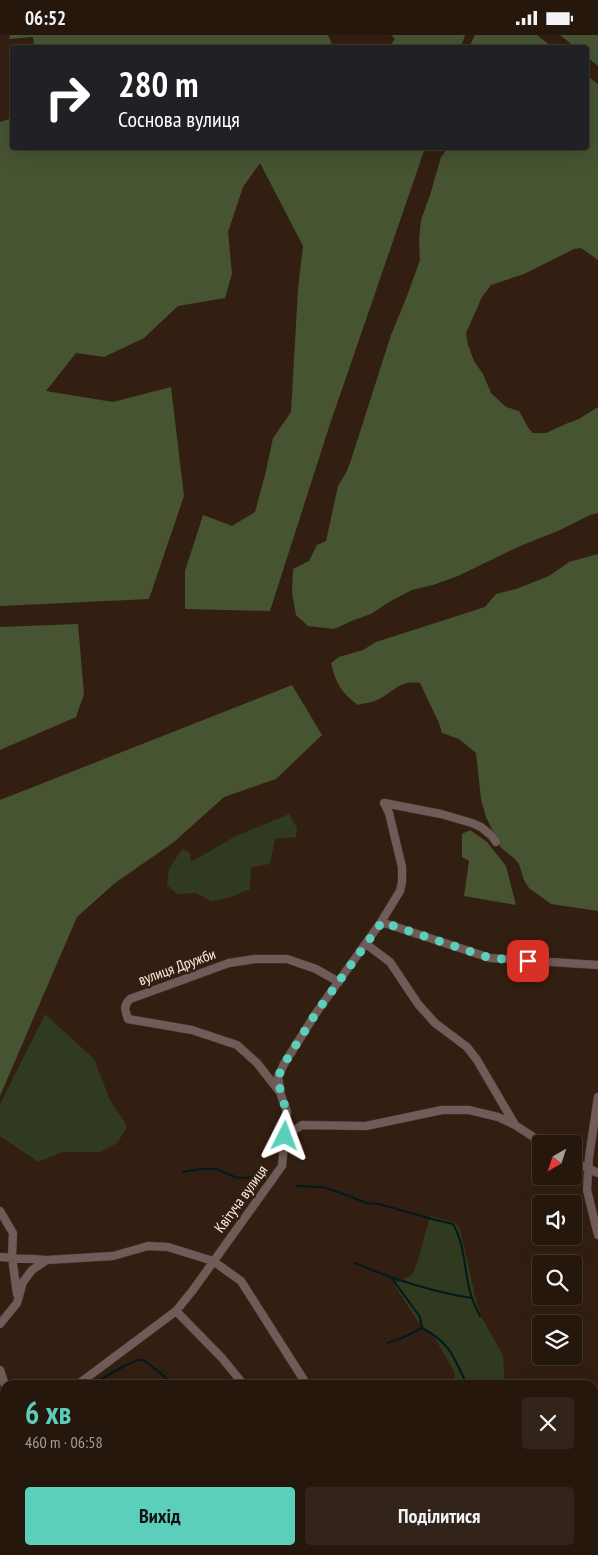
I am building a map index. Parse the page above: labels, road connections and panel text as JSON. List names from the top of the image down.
{
  "streets": {
    "street": ["вулиця Дружби", "Квітуча вулиця"]
  },
  "crossings": [
    ["вулиця Дружби", "Квітуча вулиця"]
  ],
  "north": "bottom left",
  "page": {
    "status": "06:52",
    "turn": ["280 m", "Соснова вулиця"],
    "heading": ["6 хв", "460 m · 06:58"],
    "buttons": ["Вихід", "Поділитися"]
  }
}
